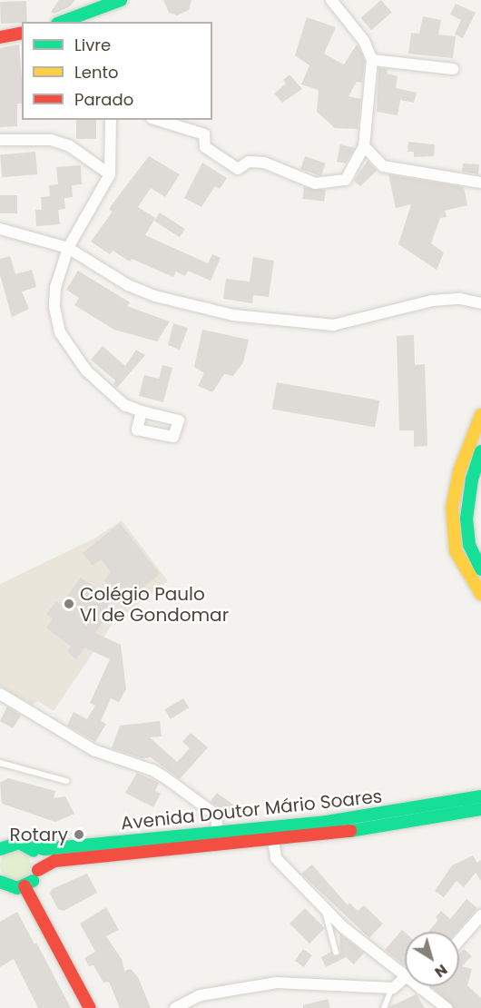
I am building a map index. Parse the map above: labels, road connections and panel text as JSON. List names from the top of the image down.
{
  "streets": {
    "main road": ["Avenida Doutor Mário Soares"]
  },
  "places": ["Colégio Paulo VI de Gondomar", "Rotary"],
  "legend": ["Livre", "Lento", "Parado"],
  "north": "bottom right"
}
